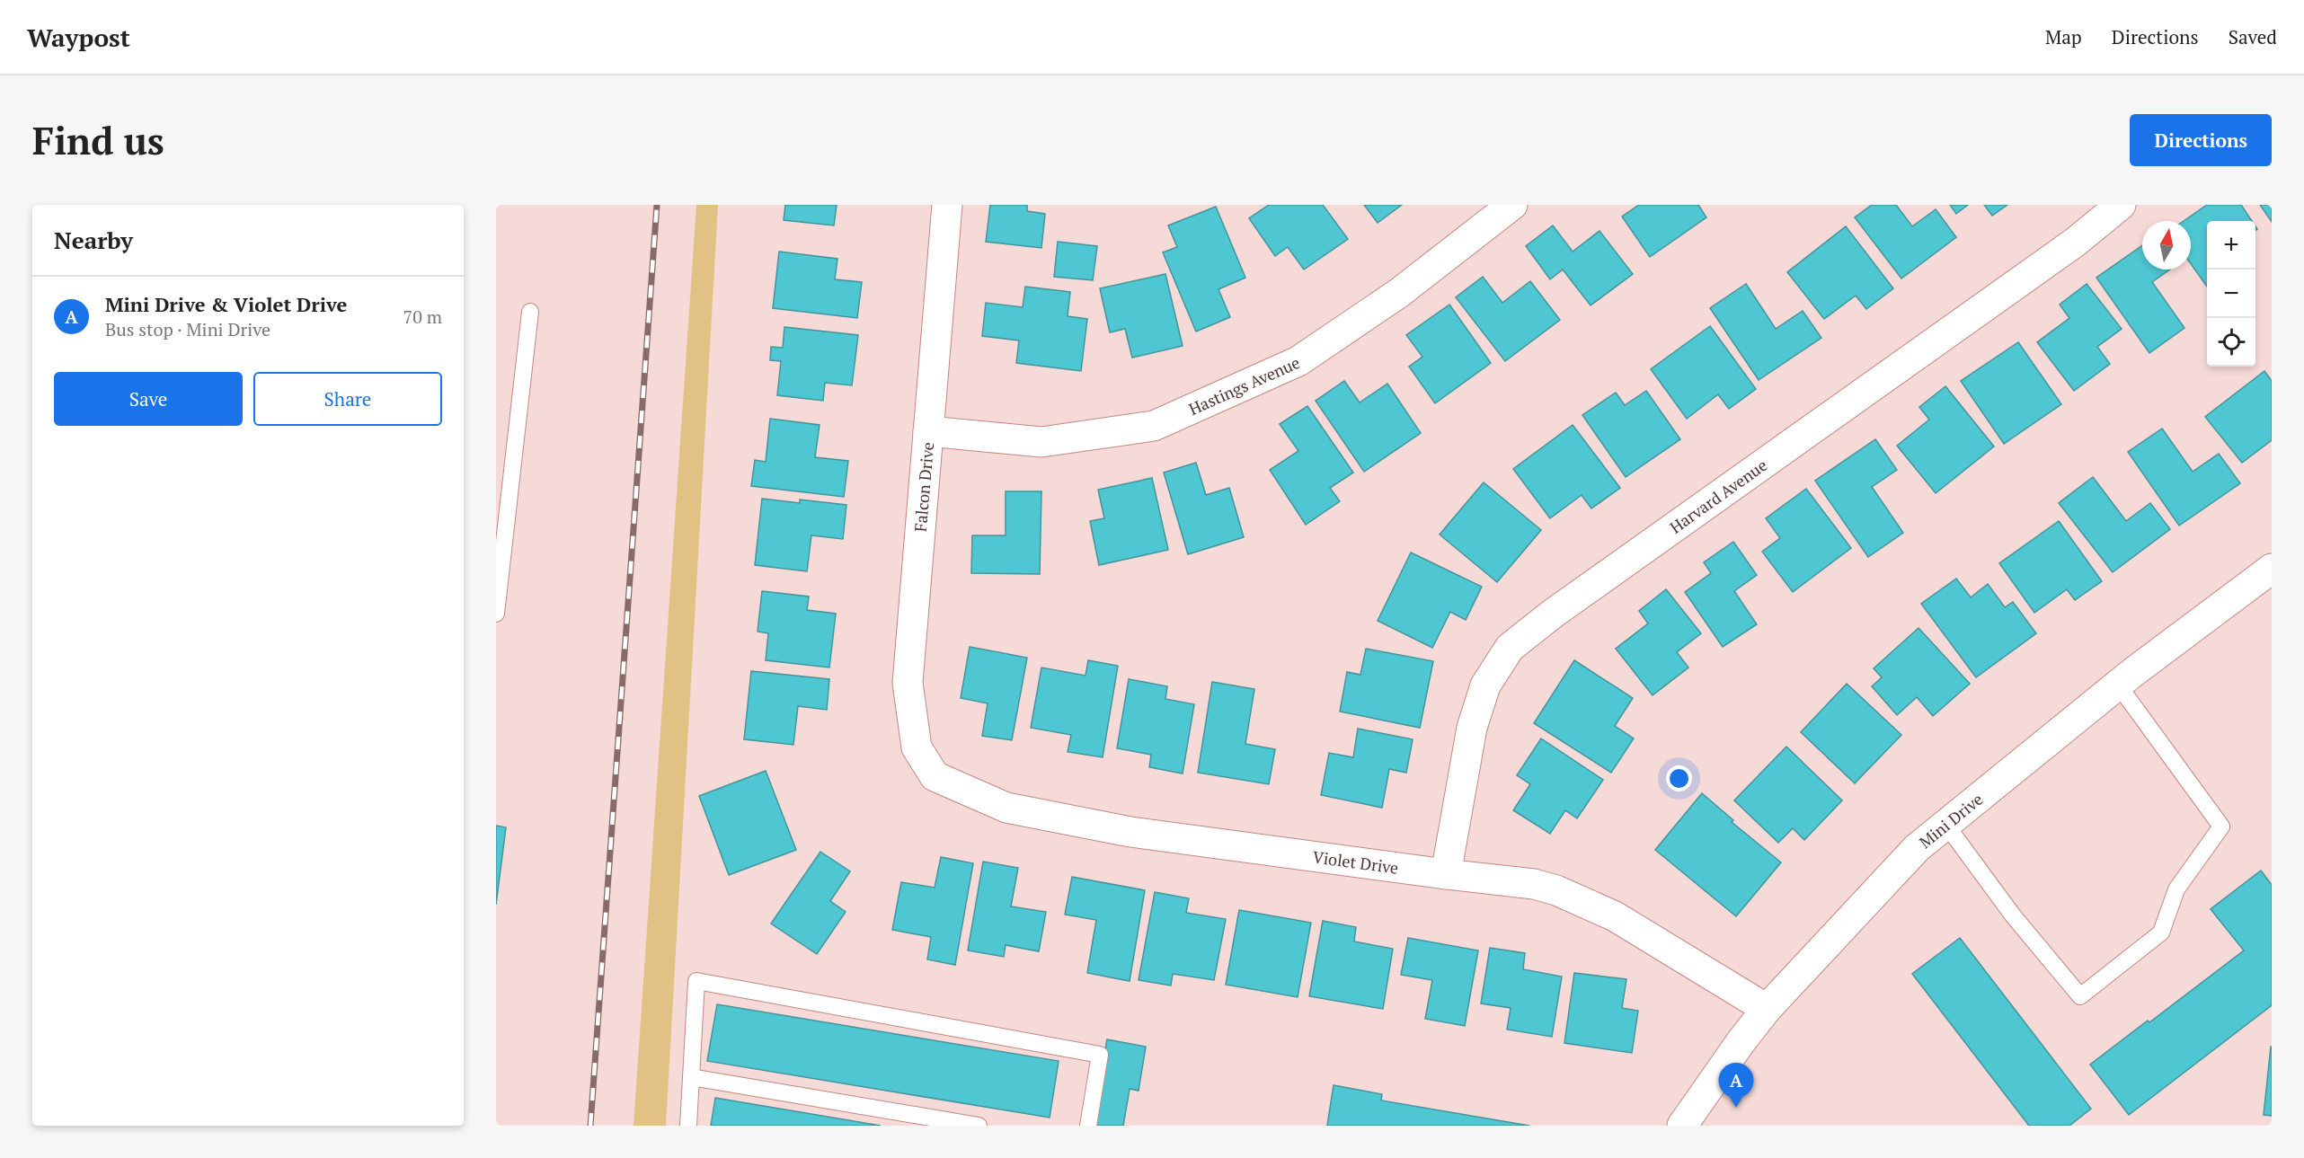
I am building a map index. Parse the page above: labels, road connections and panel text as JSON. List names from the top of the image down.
{
  "streets": {
    "street": [
      "Hastings Avenue",
      "Falcon Drive",
      "Harvard Avenue",
      "Mini Drive",
      "Violet Drive"
    ]
  },
  "crossings": [
    ["Hastings Avenue", "Falcon Drive"],
    ["Falcon Drive", "Violet Drive"],
    ["Harvard Avenue", "Violet Drive"],
    ["Mini Drive", "Violet Drive"]
  ],
  "north": "top",
  "page": {
    "header": "Waypost",
    "nav": ["Map", "Directions", "Saved"],
    "buttons": [
      "Directions",
      ["Save", "Share"]
    ],
    "title": "Find us",
    "heading": "Nearby",
    "map_buttons": ["+", "−"],
    "list": [
      {
        "mark": "A",
        "name": "Mini Drive & Violet Drive",
        "note": "Bus stop · Mini Drive",
        "value": "70 m"
      }
    ],
    "pins": "A"
  }
}
